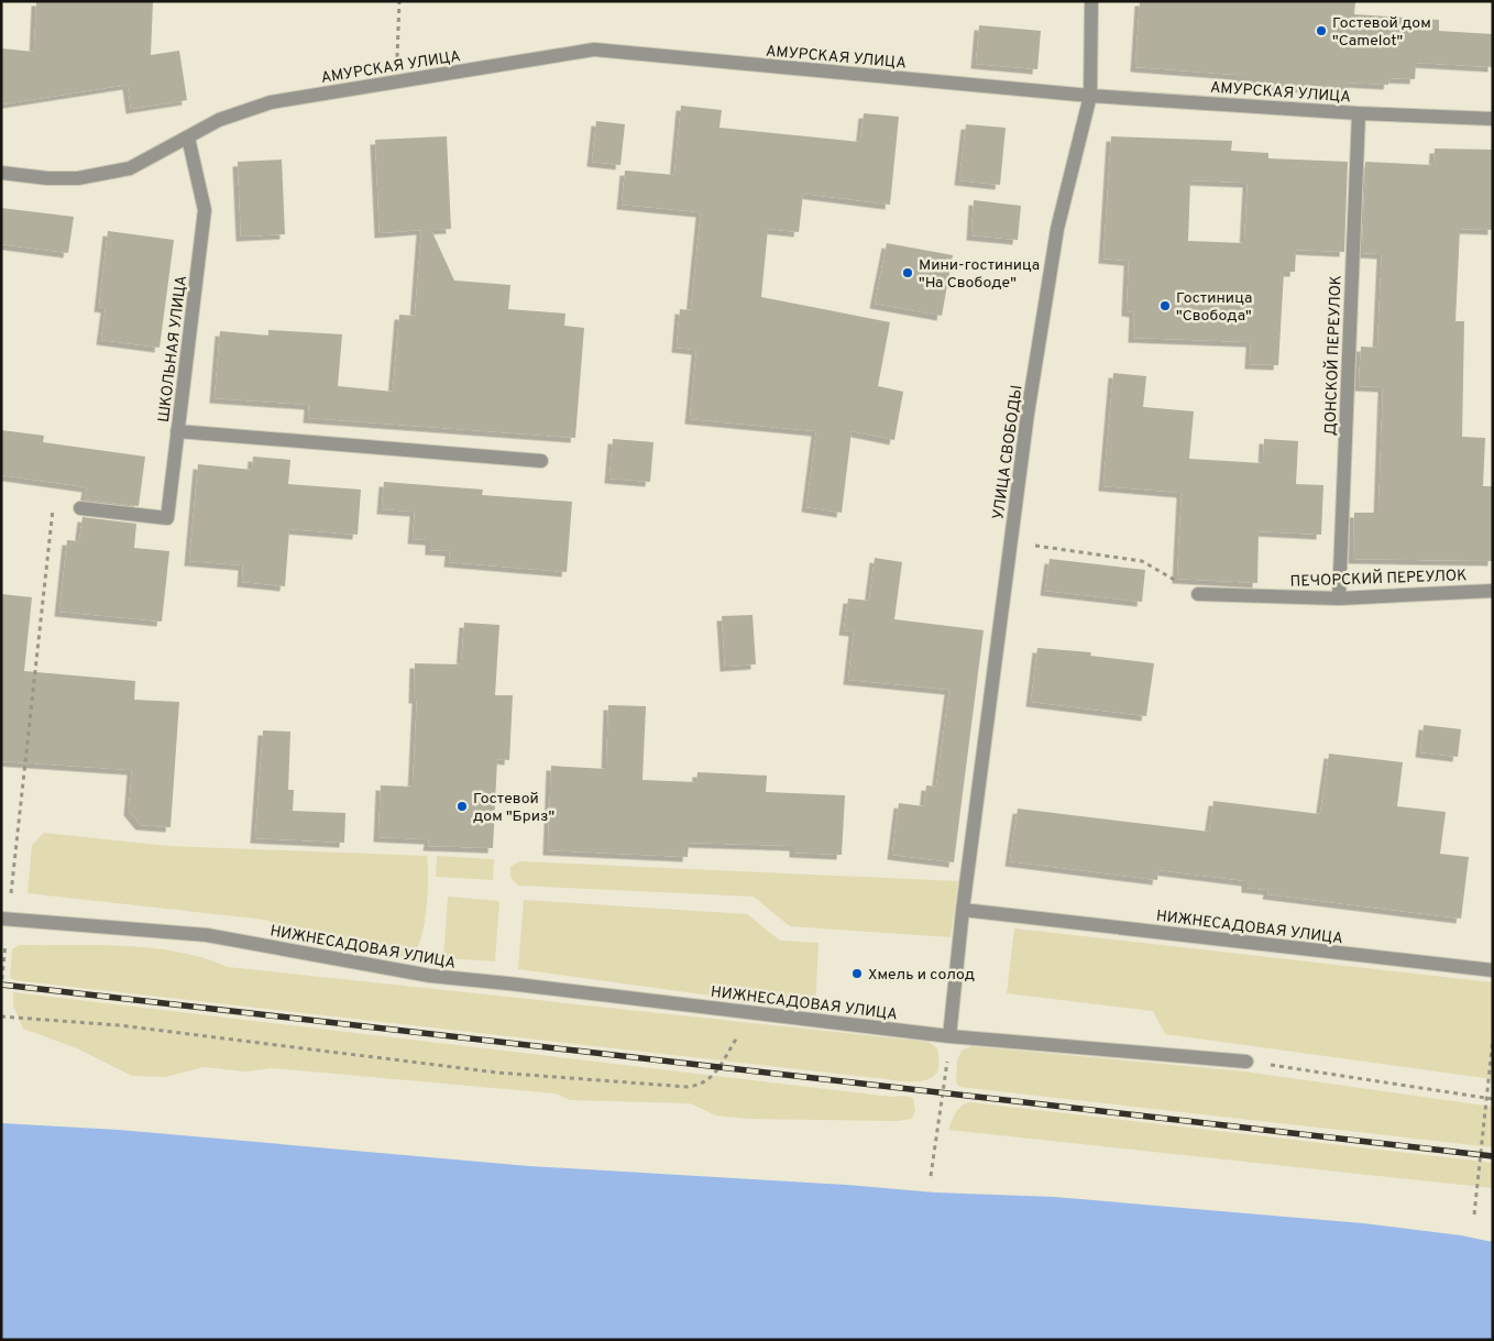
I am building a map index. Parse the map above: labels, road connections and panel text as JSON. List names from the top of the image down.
{
  "streets": {
    "street": [
      "АМУРСКАЯ УЛИЦА",
      "ШКОЛЬНАЯ УЛИЦА",
      "ДОНСКОЙ ПЕРЕУЛОК",
      "УЛИЦА СВОБОДЫ",
      "ПЕЧОРСКИЙ ПЕРЕУЛОК",
      "НИЖНЕСАДОВАЯ УЛИЦА"
    ]
  },
  "crossings": [
    ["АМУРСКАЯ УЛИЦА", "ШКОЛЬНАЯ УЛИЦА"],
    ["АМУРСКАЯ УЛИЦА", "ДОНСКОЙ ПЕРЕУЛОК"],
    ["АМУРСКАЯ УЛИЦА", "УЛИЦА СВОБОДЫ"],
    ["ДОНСКОЙ ПЕРЕУЛОК", "ПЕЧОРСКИЙ ПЕРЕУЛОК"],
    ["УЛИЦА СВОБОДЫ", "НИЖНЕСАДОВАЯ УЛИЦА"]
  ],
  "places": [
    "Гостевой дом \"Camelot\"",
    "Мини-гостиница \"На Свободе\"",
    "Гостиница \"Свобода\"",
    "Гостевой дом \"Бриз\"",
    "Хмель и солод"
  ]
}
